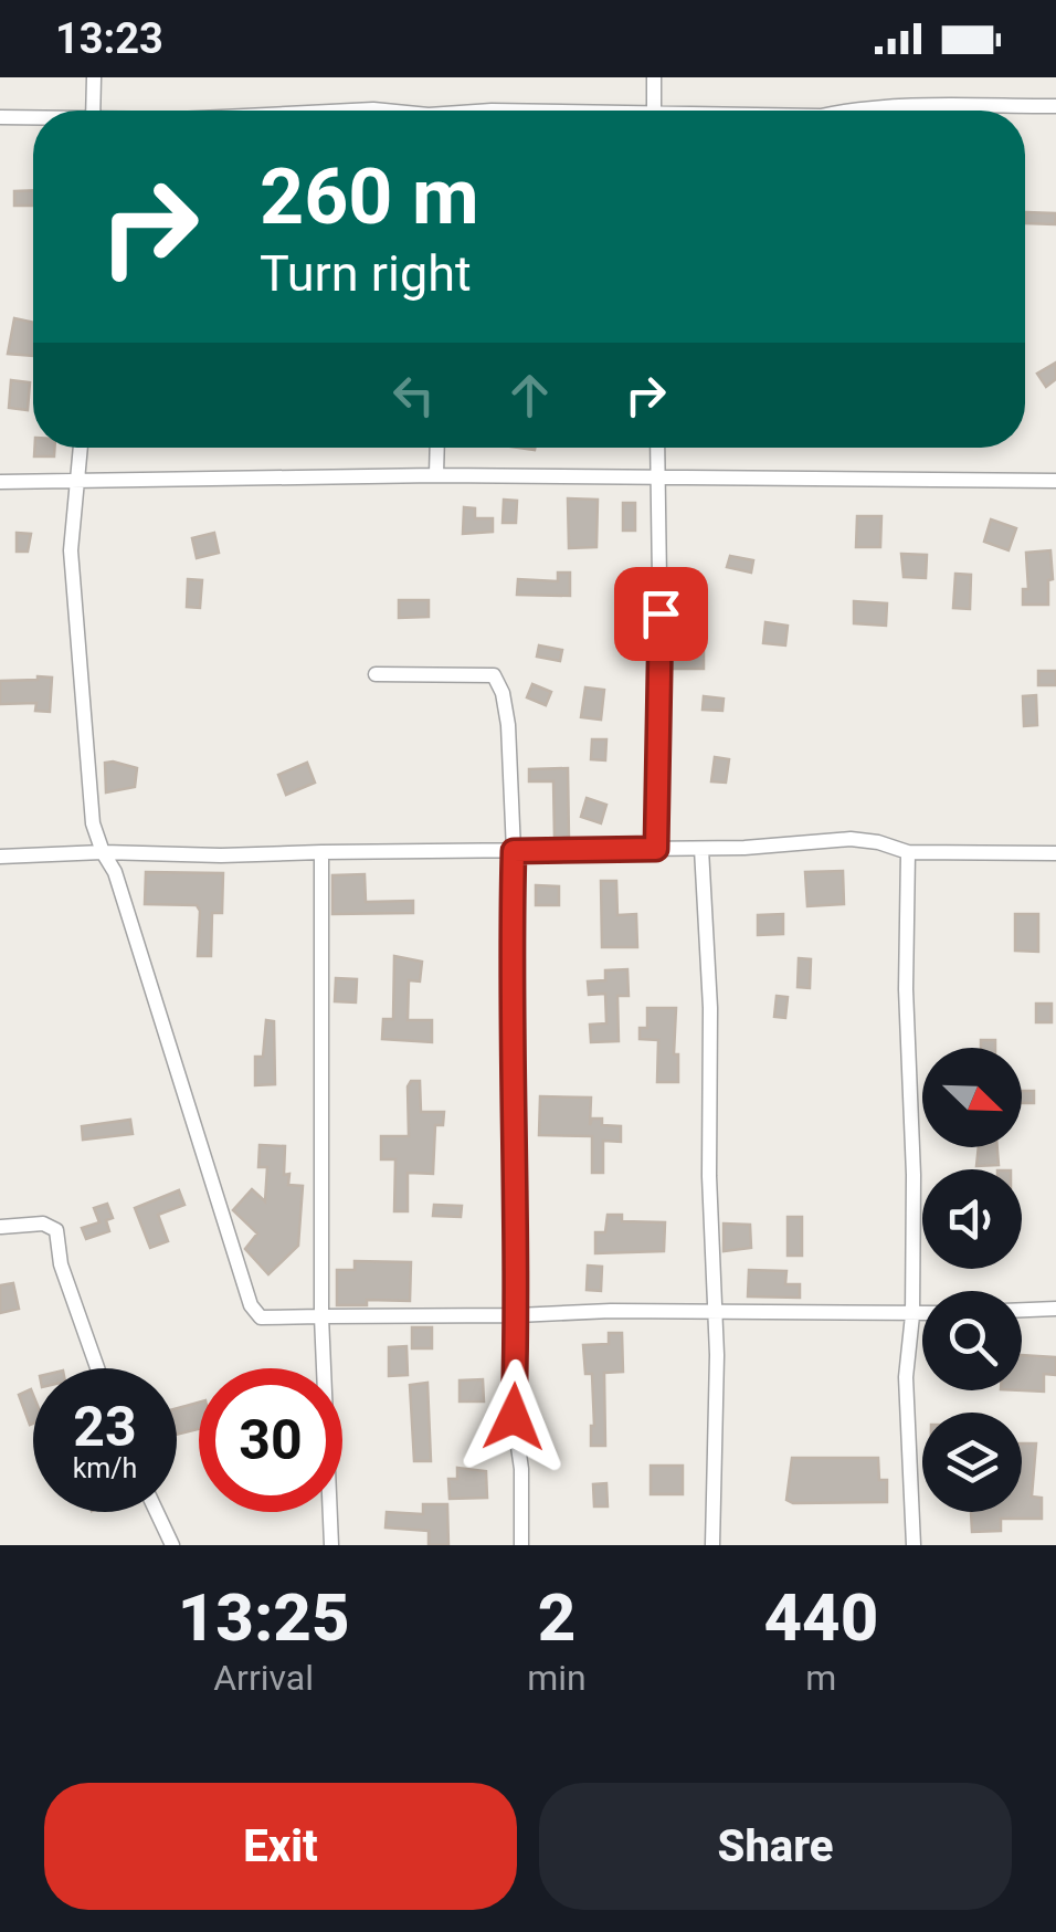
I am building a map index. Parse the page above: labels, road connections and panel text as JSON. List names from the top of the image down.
{
  "north": "bottom right",
  "page": {
    "status": "13:23",
    "turn": ["260 m", "Turn right"],
    "speed": "23 km/h",
    "limit": "30",
    "eta": [
      "13:25",
      "Arrival",
      "2",
      "min",
      "440",
      "m"
    ],
    "buttons": ["Exit", "Share"]
  }
}
